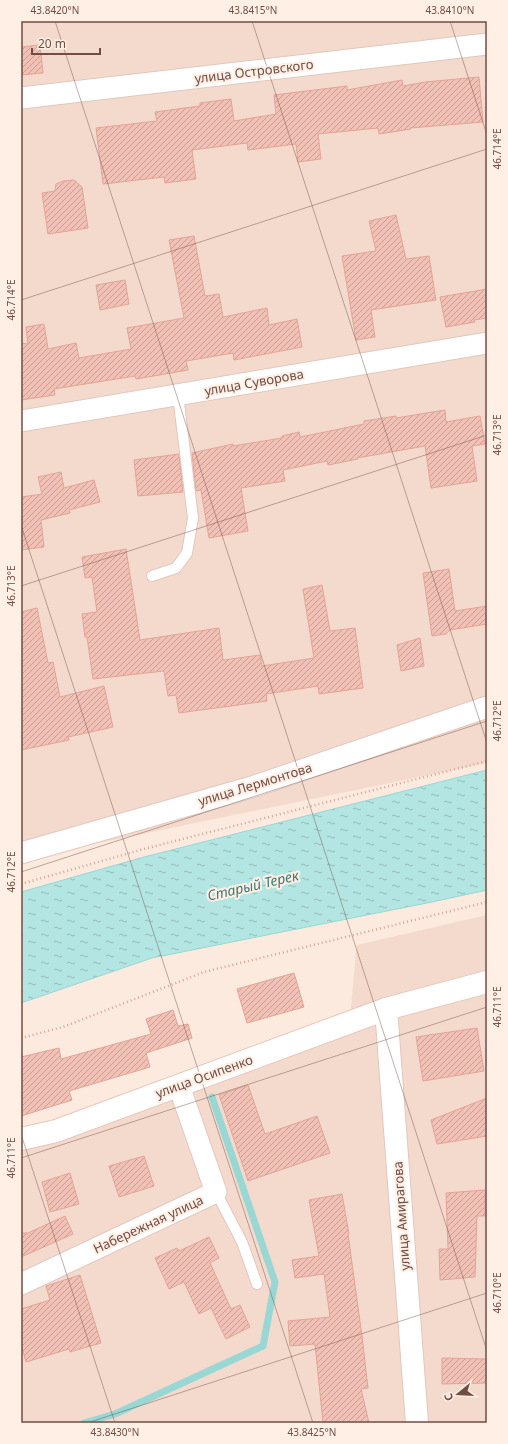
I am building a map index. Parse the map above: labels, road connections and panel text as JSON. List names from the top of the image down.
{
  "streets": {
    "main road": ["улица Осипенко", "улица Амирагова"],
    "street": [
      "улица Островского",
      "улица Суворова",
      "улица Лермонтова",
      "Набережная улица"
    ]
  },
  "crossings": [
    ["улица Осипенко", "улица Амирагова"],
    ["улица Осипенко", "Набережная улица"]
  ],
  "water": ["Старый Терек"],
  "scale_bar": "20 m",
  "north": "left",
  "coordinates": [
    "43.8420°N",
    "43.8415°N",
    "43.8410°N",
    "46.714°E",
    "46.713°E",
    "46.712°E",
    "46.711°E",
    "46.710°E",
    "43.8430°N",
    "43.8425°N"
  ]
}
